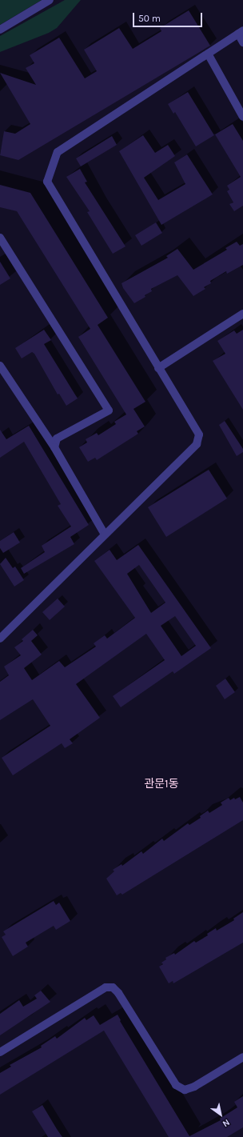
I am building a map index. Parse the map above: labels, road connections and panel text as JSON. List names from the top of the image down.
{
  "districts": ["관문1동"],
  "scale_bar": "50 m",
  "north": "bottom right"
}
